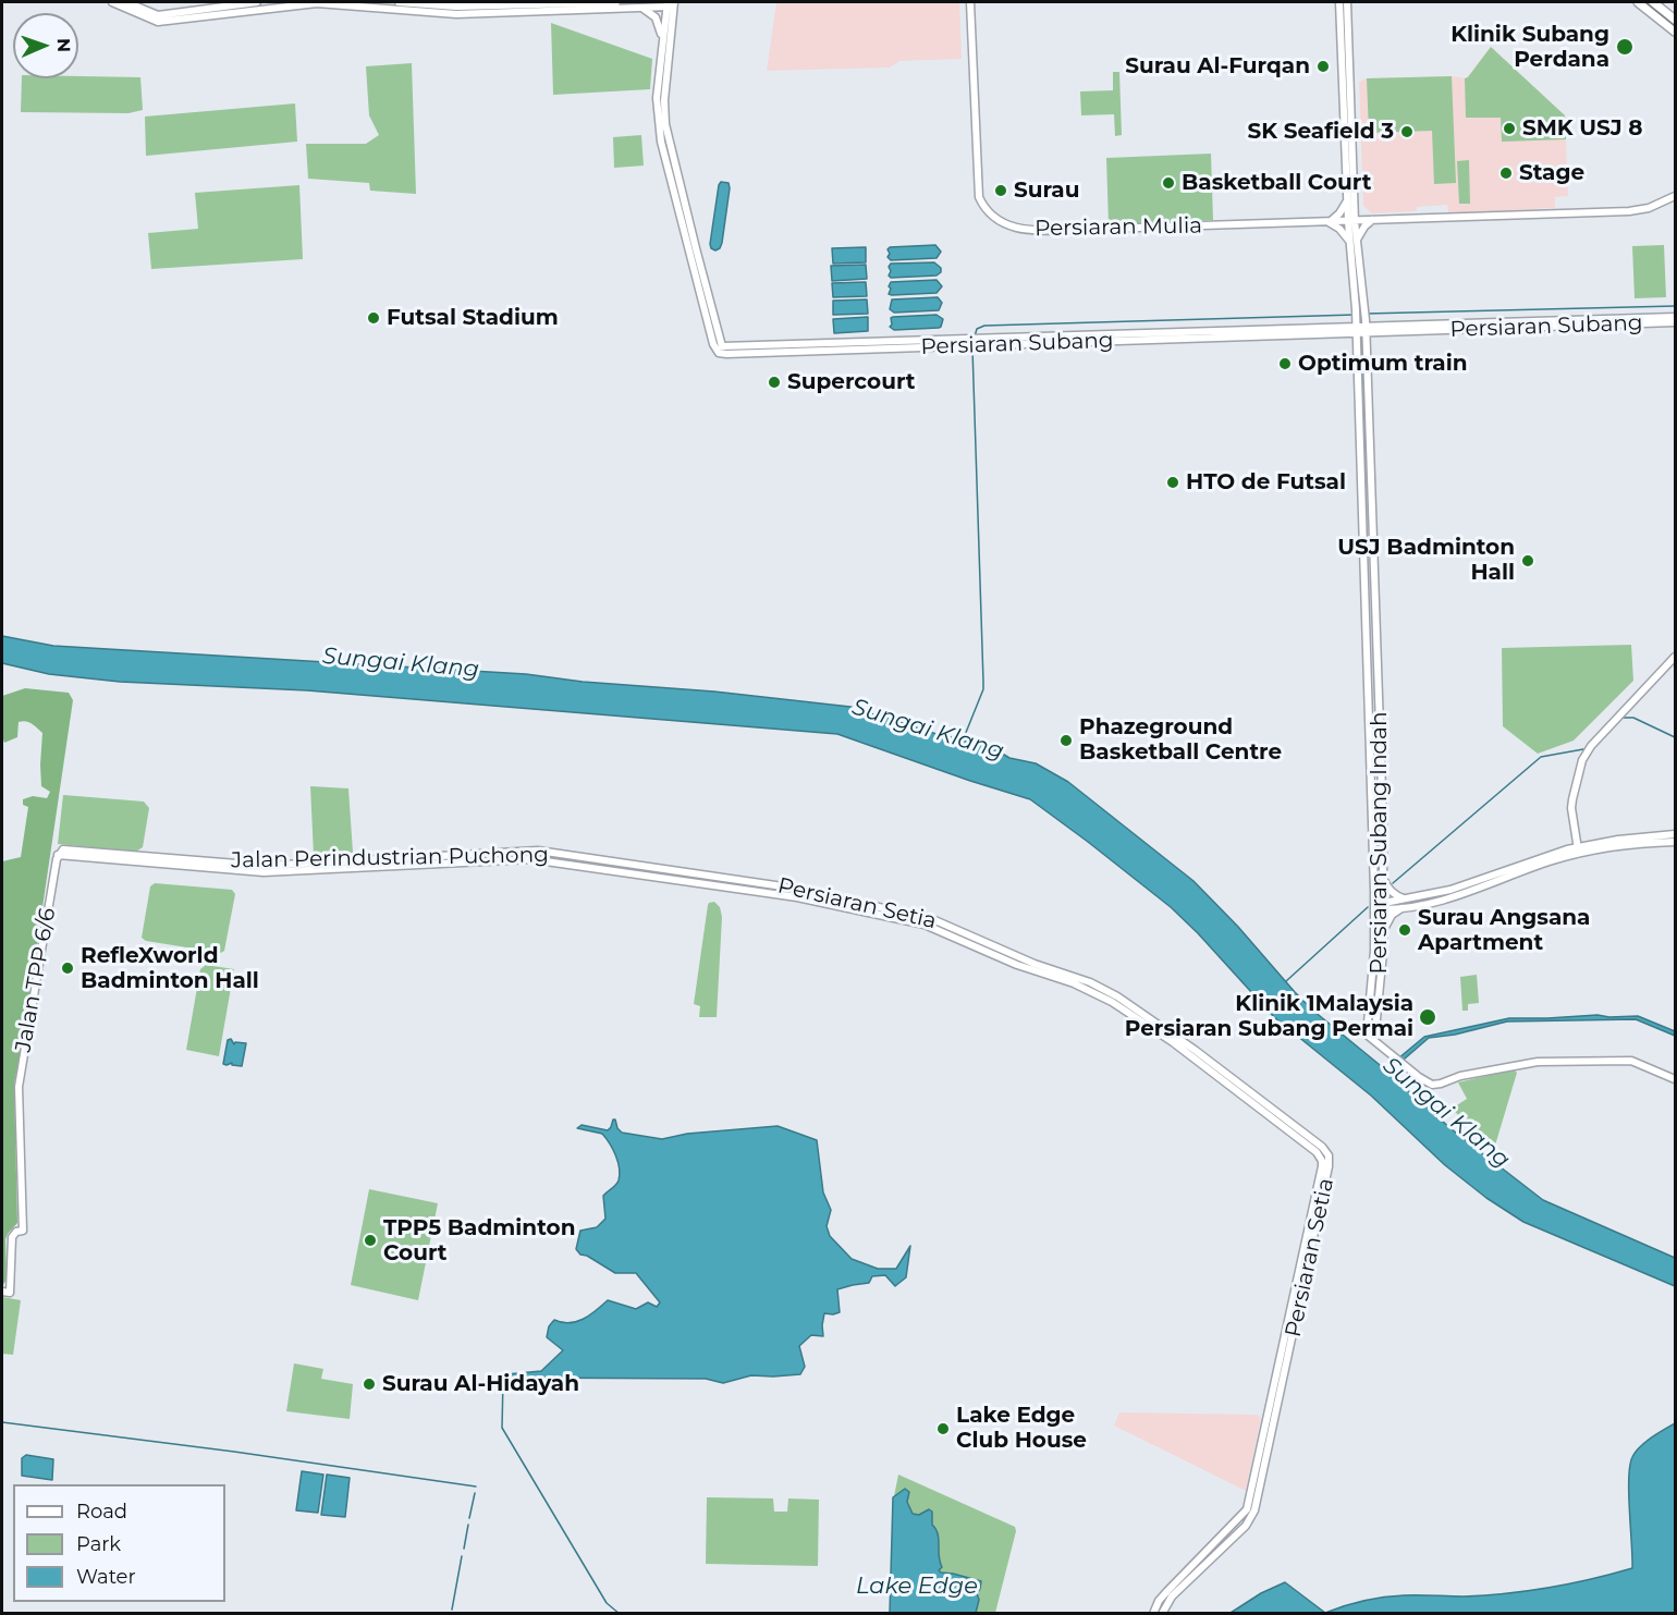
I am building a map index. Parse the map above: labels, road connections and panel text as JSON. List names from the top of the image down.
{
  "streets": {
    "street": [
      "Persiaran Mulia",
      "Persiaran Subang",
      "Persiaran Subang Indah",
      "Jalan Perindustrian Puchong",
      "Persiaran Setia",
      "Jalan TPP 6/6"
    ]
  },
  "crossings": [
    ["Persiaran Subang", "Persiaran Subang Indah"],
    ["Jalan Perindustrian Puchong", "Persiaran Setia"],
    ["Jalan Perindustrian Puchong", "Jalan TPP 6/6"]
  ],
  "water": ["Sungai Klang", "Lake Edge"],
  "places": [
    "Klinik Subang Perdana",
    "Surau Al-Furqan",
    "SMK USJ 8",
    "SK Seafield 3",
    "Stage",
    "Basketball Court",
    "Surau",
    "Futsal Stadium",
    "Optimum train",
    "Supercourt",
    "HTO de Futsal",
    "USJ Badminton Hall",
    "Phazeground Basketball Centre",
    "Surau Angsana Apartment",
    "RefleXworld Badminton Hall",
    "Klinik 1Malaysia Persiaran Subang Permai",
    "TPP5 Badminton Court",
    "Surau Al-Hidayah",
    "Lake Edge Club House"
  ],
  "legend": ["Road", "Park", "Water"],
  "north": "right"
}
